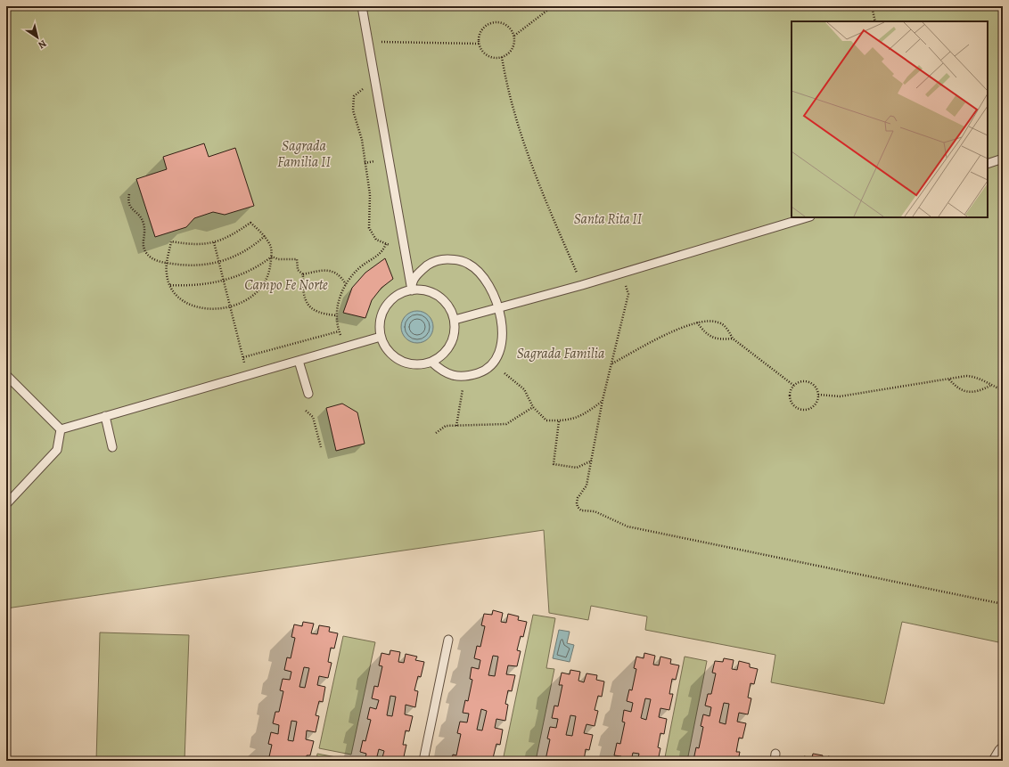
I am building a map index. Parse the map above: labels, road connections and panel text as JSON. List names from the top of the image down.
{
  "parks": [
    "Sagrada Familia II",
    "Santa Rita II",
    "Campo Fe Norte",
    "Sagrada Familia"
  ],
  "north": "bottom right"
}
